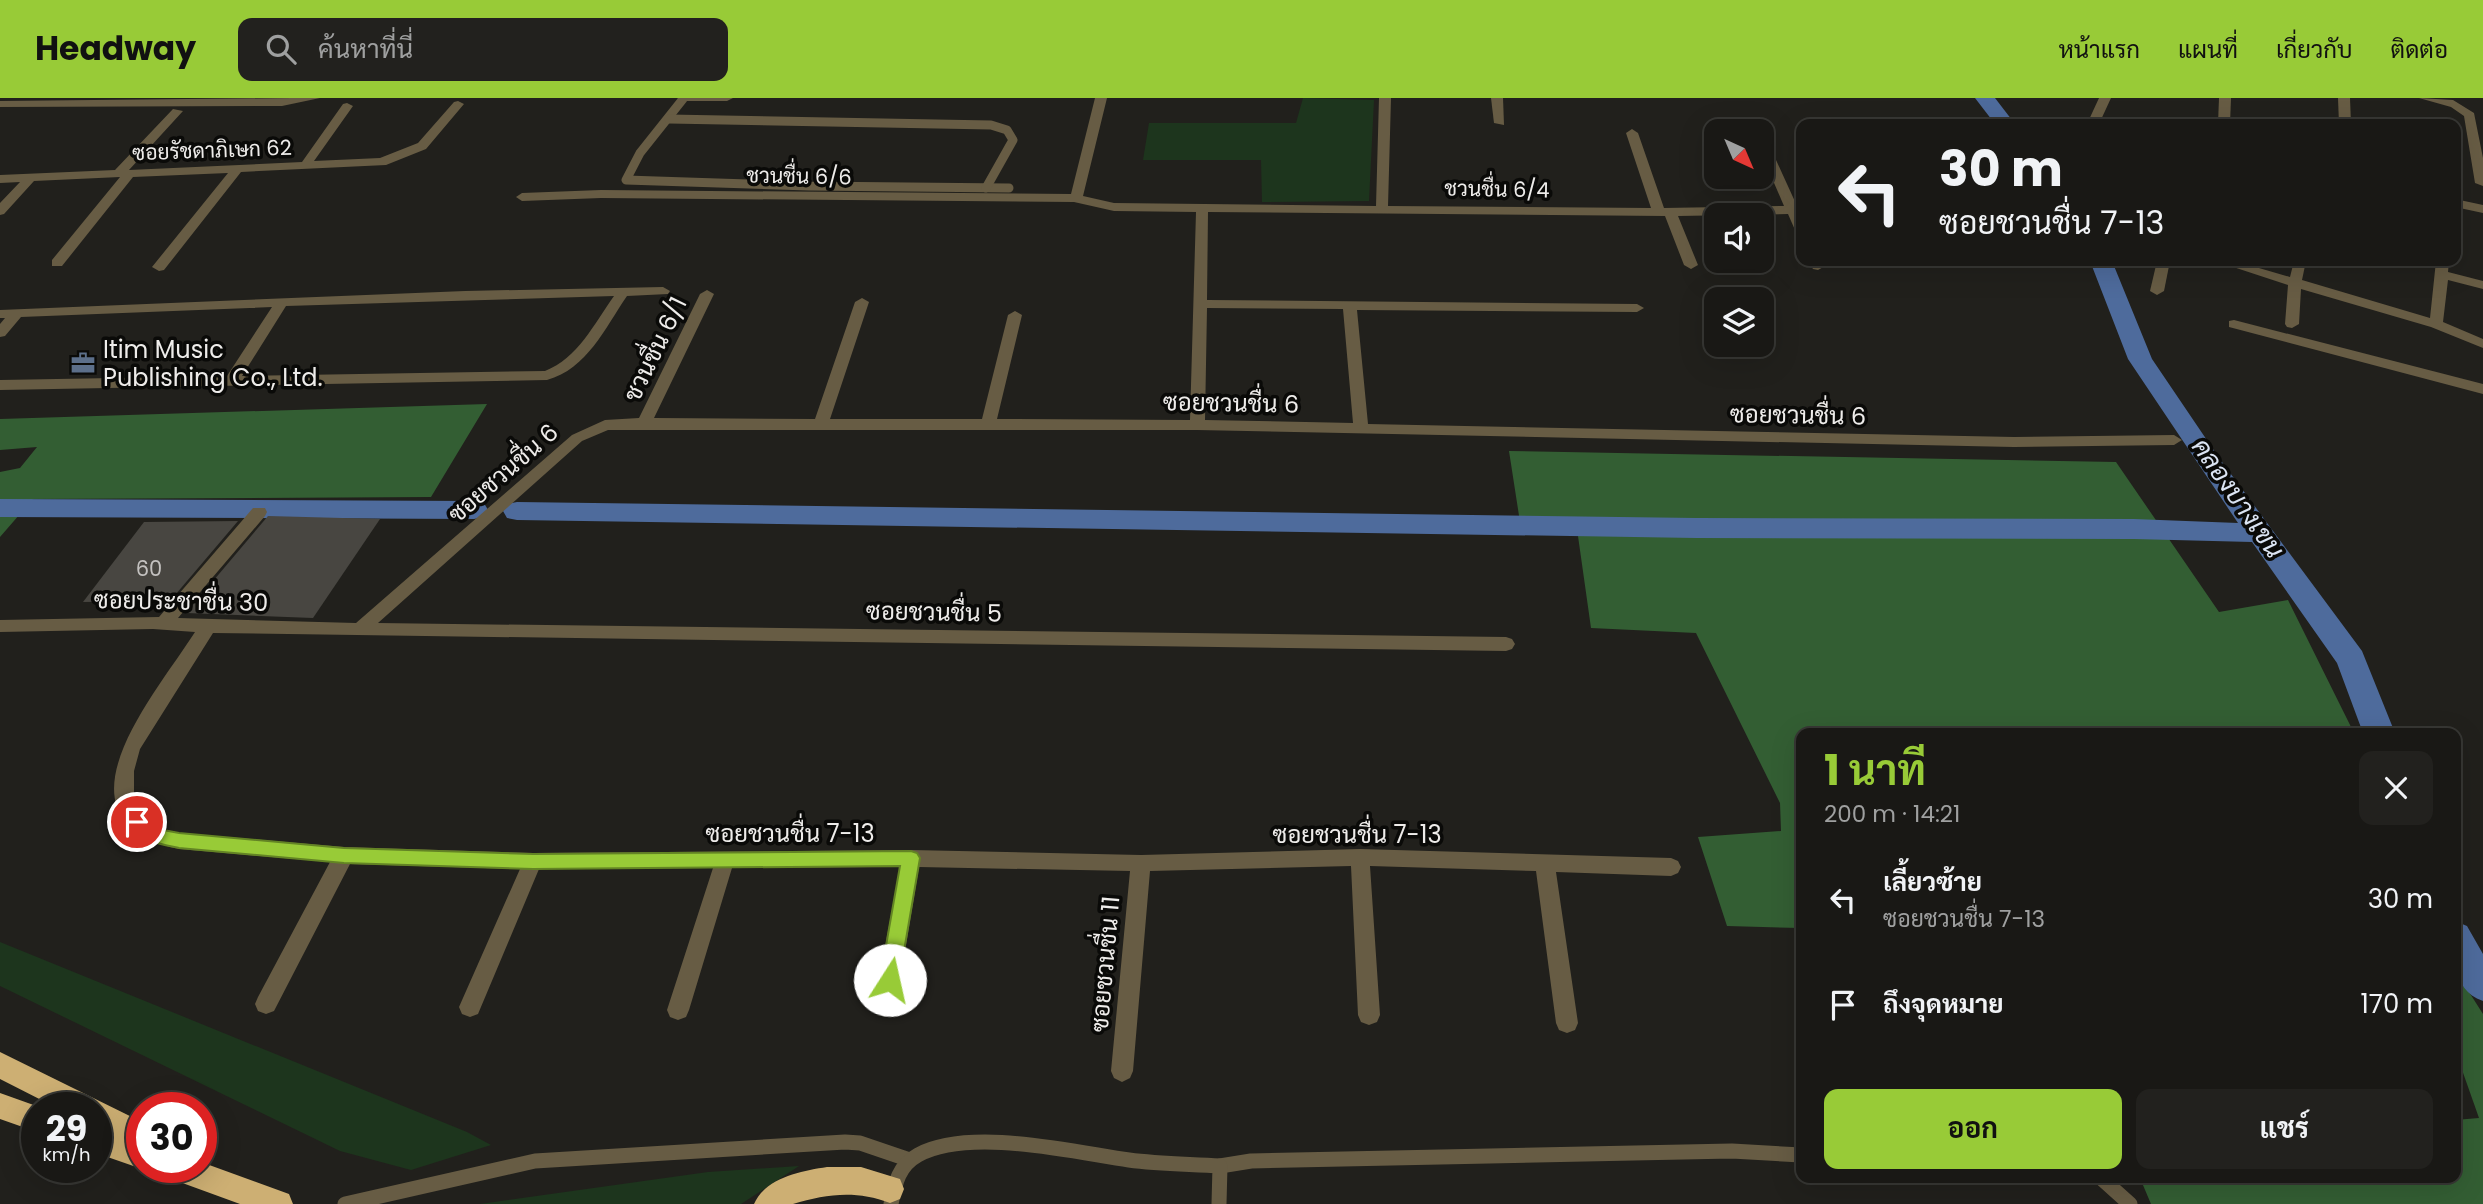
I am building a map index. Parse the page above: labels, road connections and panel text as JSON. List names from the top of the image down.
{
  "streets": {
    "street": [
      "ซอยรัชดาภิเษก 62",
      "ชวนชื่น 6/6",
      "ชวนชื่น 6/4",
      "ชวนชื่น 6/1",
      "ซอยชวนชื่น 6",
      "ซอยประชาชื่น 30",
      "ซอยชวนชื่น 5",
      "ซอยชวนชื่น 7-13",
      "ซอยชวนชื่น 11"
    ]
  },
  "crossings": [
    ["ชวนชื่น 6/6", "ชวนชื่น 6/4"],
    ["ชวนชื่น 6/1", "ซอยชวนชื่น 6"],
    ["ซอยชวนชื่น 6", "ซอยประชาชื่น 30"],
    ["ซอยชวนชื่น 6", "ซอยชวนชื่น 5"],
    ["ซอยประชาชื่น 30", "ซอยชวนชื่น 5"],
    ["ซอยประชาชื่น 30", "ซอยชวนชื่น 7-13"],
    ["ซอยชวนชื่น 7-13", "ซอยชวนชื่น 11"]
  ],
  "water": ["คลองบางเขน"],
  "places": {
    "office": ["Itim Music Publishing Co., Ltd."]
  },
  "house_numbers": ["60"],
  "north": "bottom right",
  "page": {
    "header": "Headway",
    "search": "ค้นหาที่นี่",
    "nav": [
      "หน้าแรก",
      "แผนที่",
      "เกี่ยวกับ",
      "ติดต่อ"
    ],
    "turn": ["30 m", "ซอยชวนชื่น 7-13"],
    "heading": ["1 นาที", "200 m · 14:21"],
    "list": [
      {
        "name": "เลี้ยวซ้าย",
        "note": "ซอยชวนชื่น 7-13",
        "value": "30 m"
      },
      {
        "name": "ถึงจุดหมาย",
        "value": "170 m"
      }
    ],
    "buttons": ["ออก", "แชร์"],
    "speed": "29 km/h",
    "limit": "30"
  }
}
